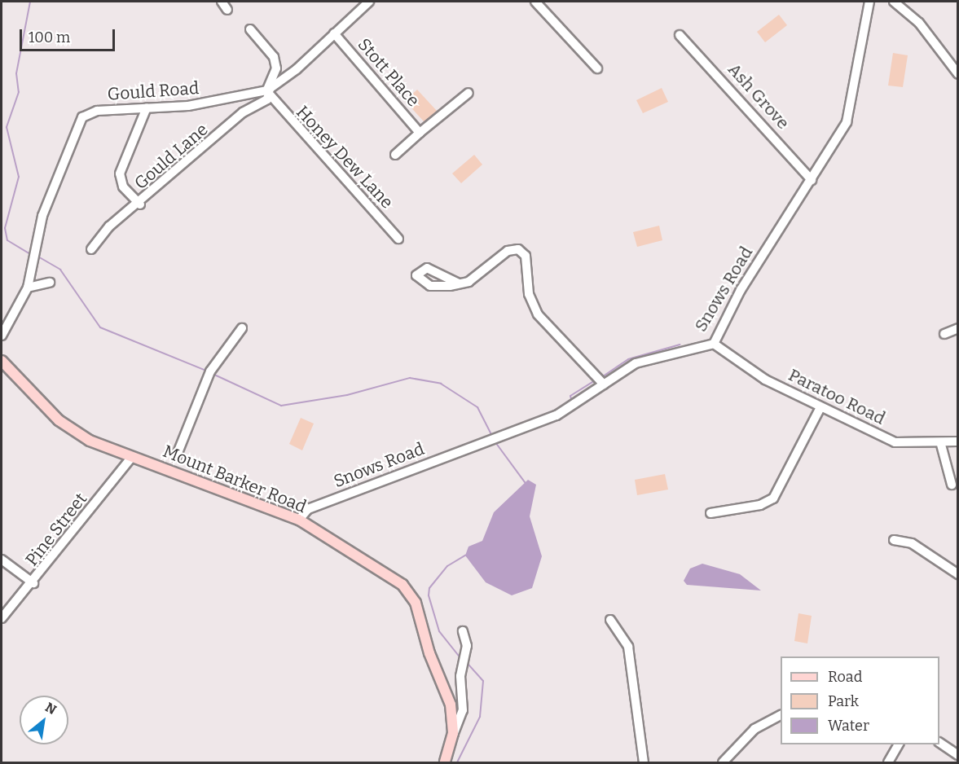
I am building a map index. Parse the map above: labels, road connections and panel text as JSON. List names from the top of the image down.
{
  "streets": {
    "main road": ["Mount Barker Road"],
    "street": [
      "Stott Place",
      "Gould Road",
      "Ash Grove",
      "Gould Lane",
      "Honey Dew Lane",
      "Snows Road",
      "Paratoo Road",
      "Pine Street"
    ]
  },
  "crossings": [
    ["Stott Place", "Gould Road"],
    ["Gould Road", "Gould Lane"],
    ["Gould Road", "Honey Dew Lane"],
    ["Ash Grove", "Snows Road"],
    ["Gould Lane", "Honey Dew Lane"],
    ["Snows Road", "Paratoo Road"],
    ["Snows Road", "Mount Barker Road"],
    ["Mount Barker Road", "Pine Street"]
  ],
  "legend": ["Road", "Park", "Water"],
  "scale_bar": "100 m",
  "north": "top right"
}
